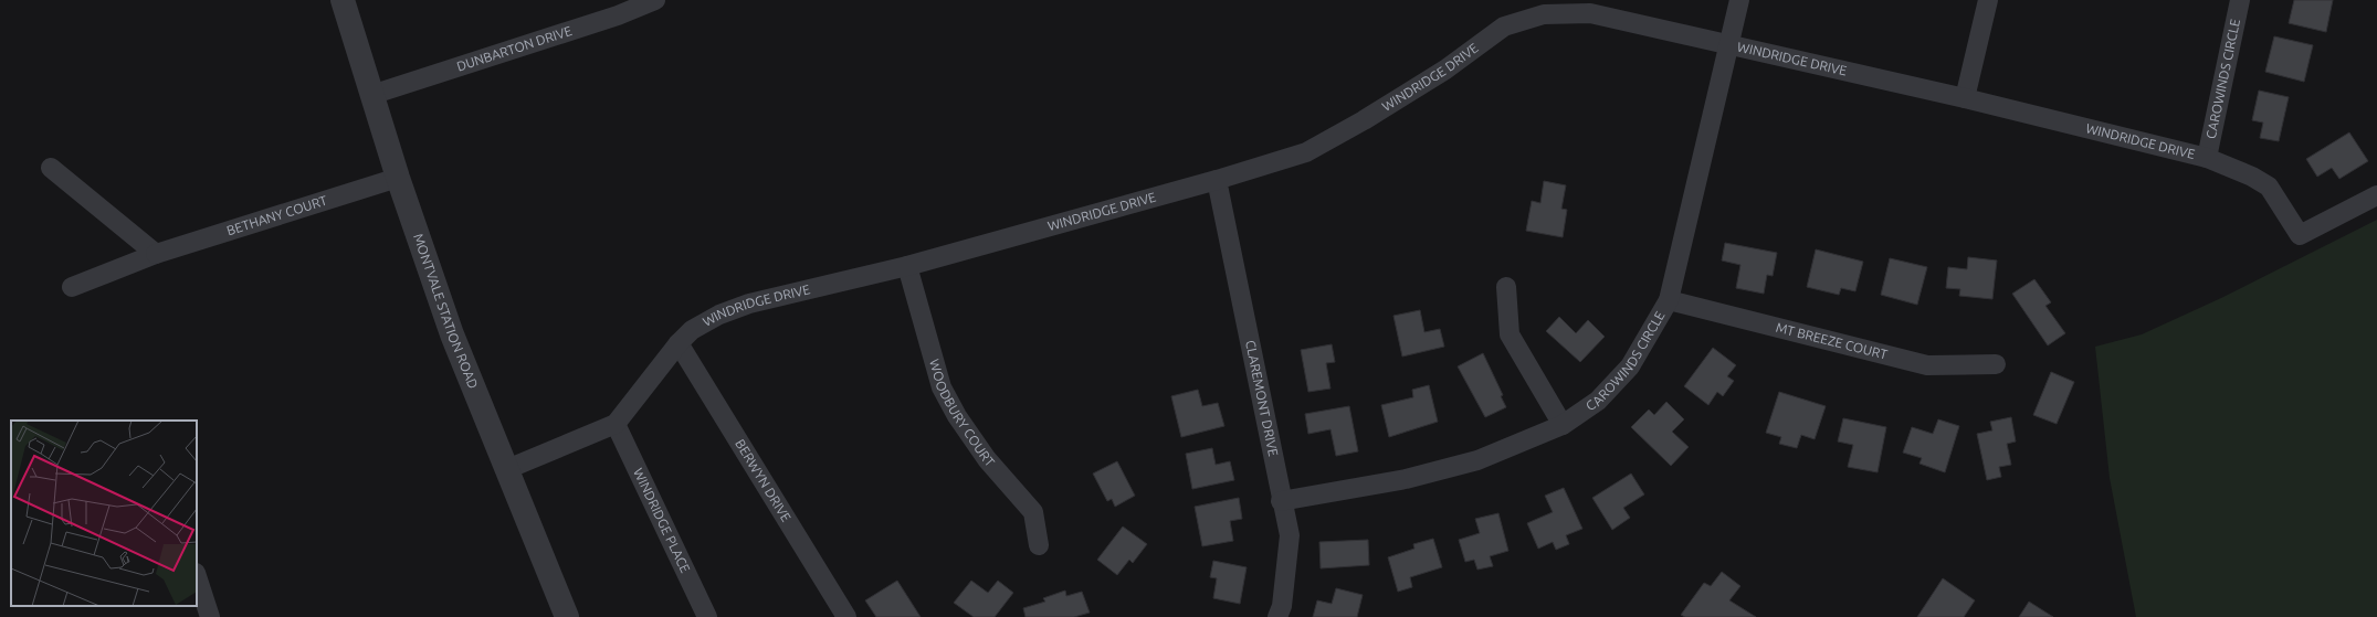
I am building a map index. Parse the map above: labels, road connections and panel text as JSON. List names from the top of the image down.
{
  "streets": {
    "street": [
      "DUNBARTON DRIVE",
      "WINDRIDGE DRIVE",
      "CAROWINDS CIRCLE",
      "BETHANY COURT",
      "MONTVALE STATION ROAD",
      "MT BREEZE COURT",
      "CLAREMONT DRIVE",
      "WOODBURY COURT",
      "BERWYN DRIVE",
      "WINDRIDGE PLACE"
    ]
  },
  "crossings": [
    ["DUNBARTON DRIVE", "MONTVALE STATION ROAD"],
    ["WINDRIDGE DRIVE", "CAROWINDS CIRCLE"],
    ["WINDRIDGE DRIVE", "MONTVALE STATION ROAD"],
    ["WINDRIDGE DRIVE", "CLAREMONT DRIVE"],
    ["WINDRIDGE DRIVE", "WOODBURY COURT"],
    ["WINDRIDGE DRIVE", "BERWYN DRIVE"],
    ["WINDRIDGE DRIVE", "WINDRIDGE PLACE"],
    ["CAROWINDS CIRCLE", "MT BREEZE COURT"],
    ["CAROWINDS CIRCLE", "CLAREMONT DRIVE"],
    ["BETHANY COURT", "MONTVALE STATION ROAD"]
  ]
}
